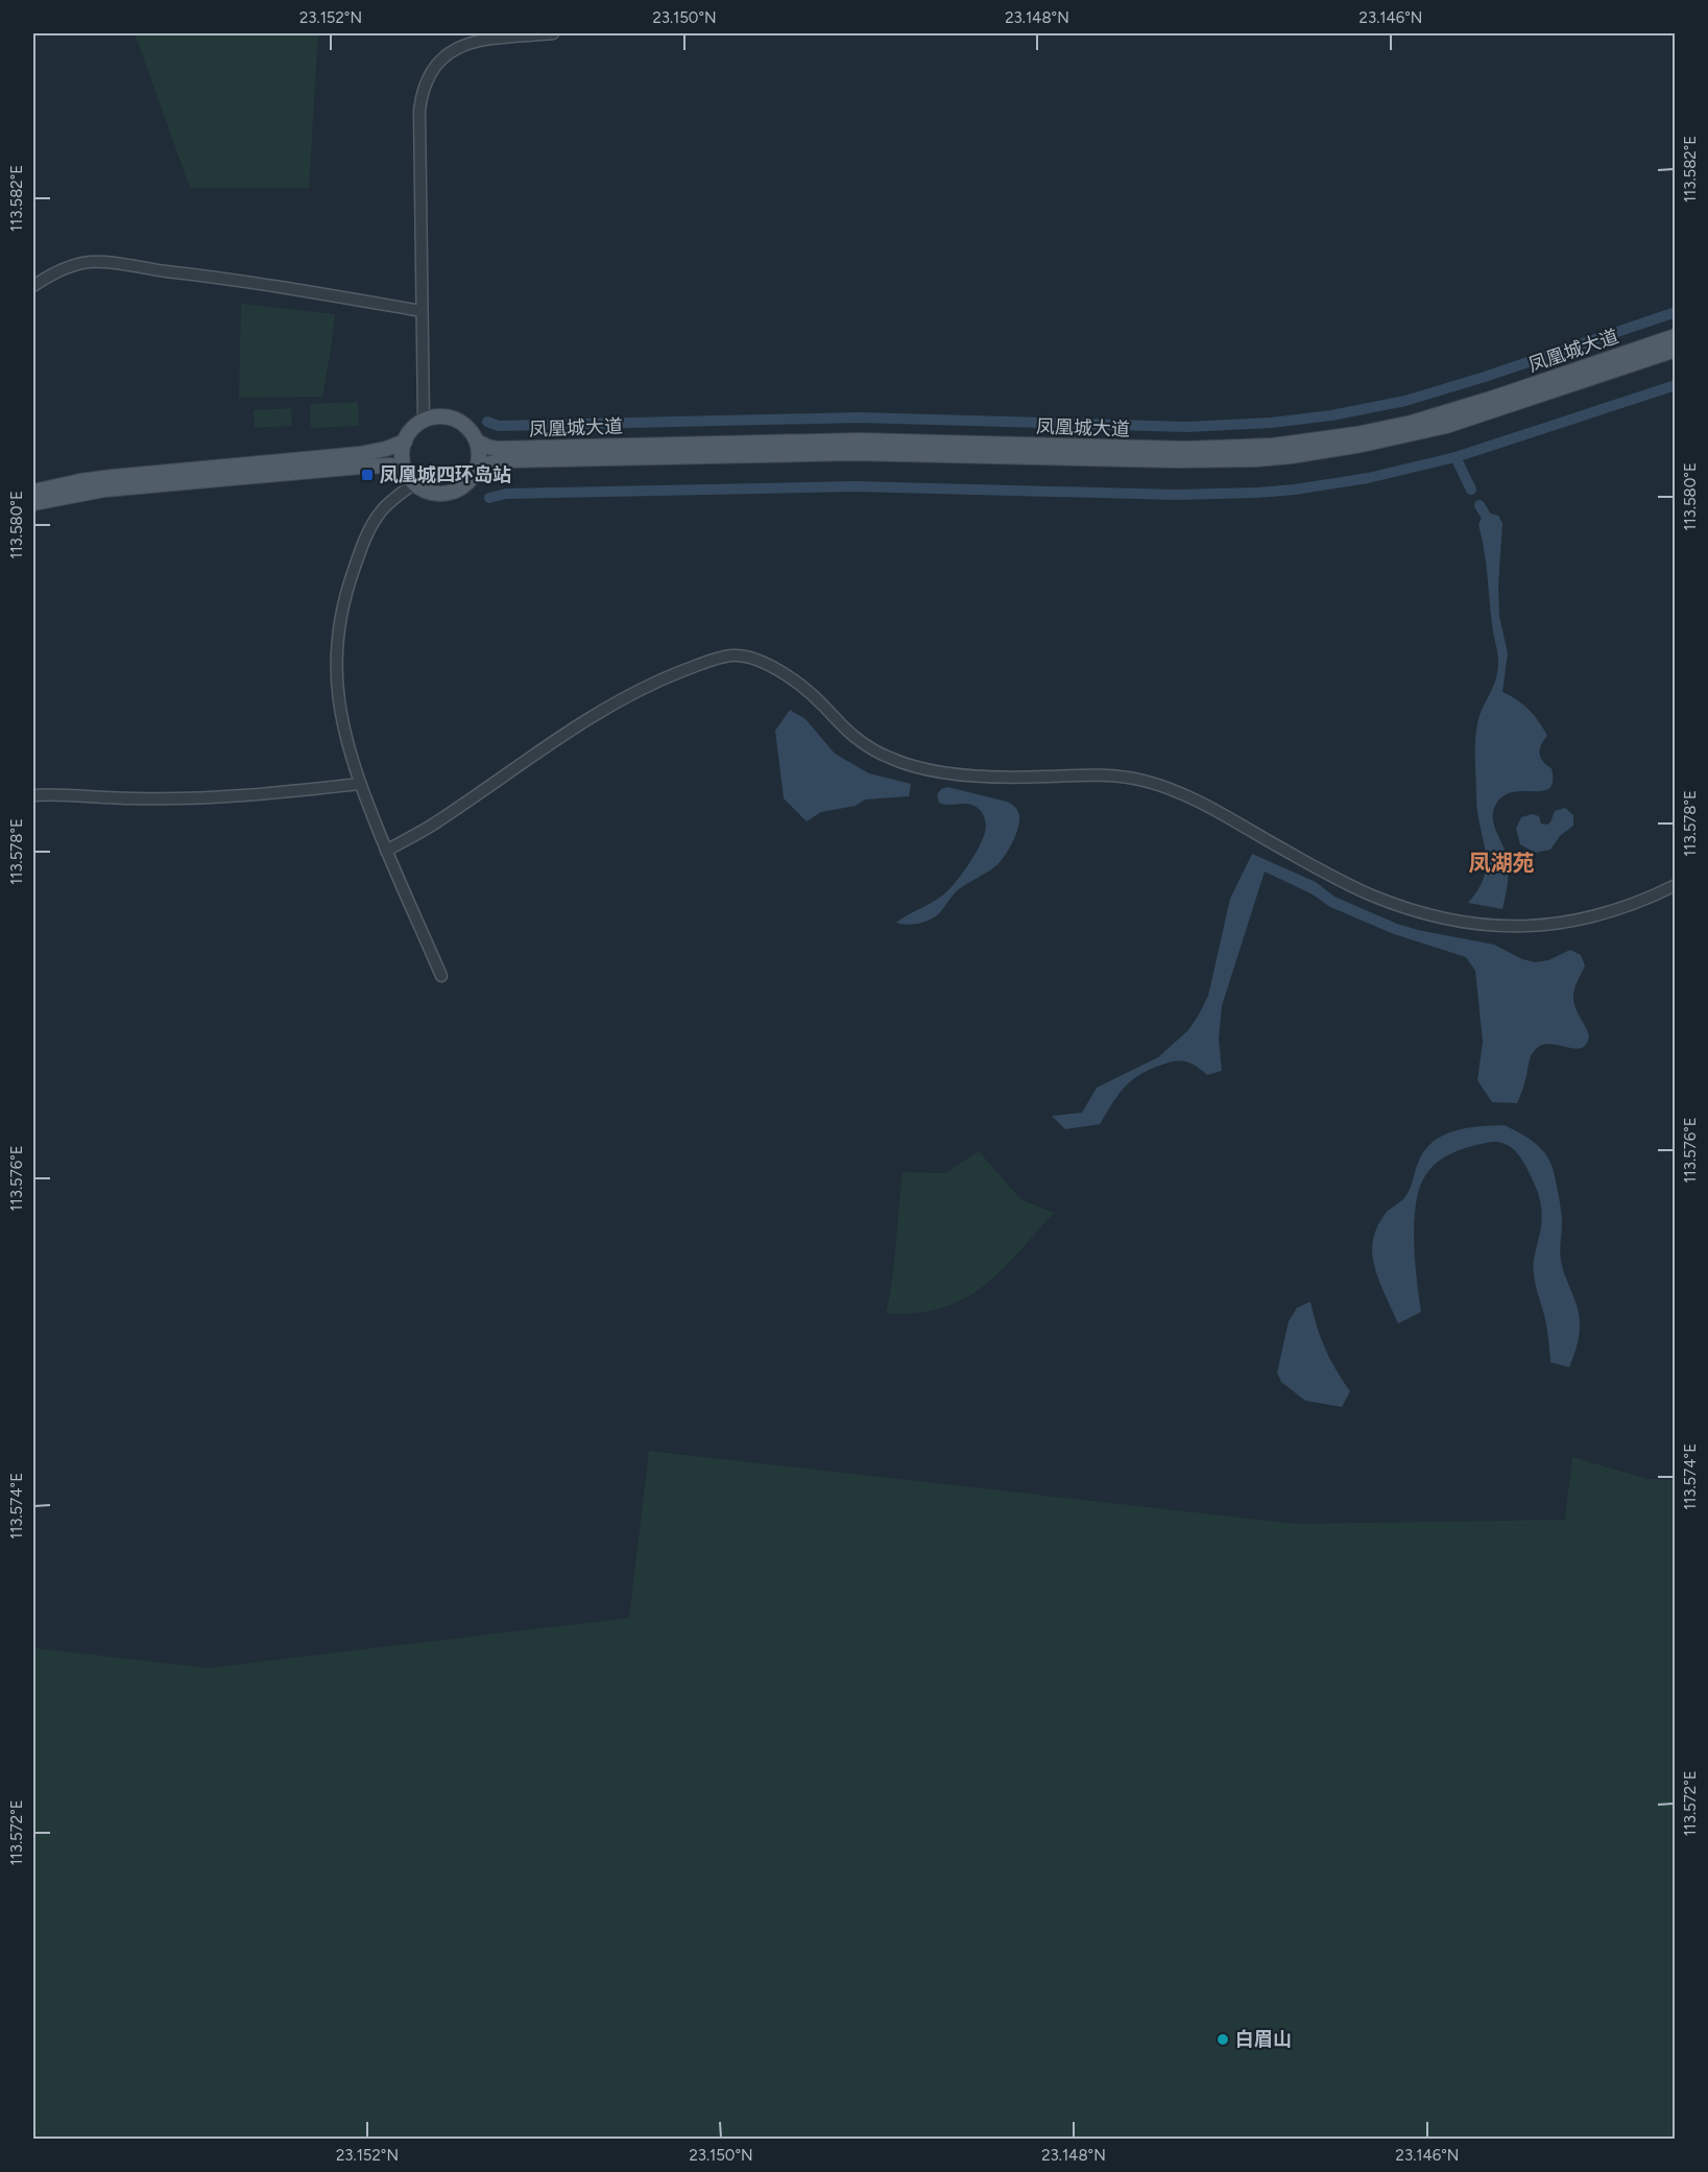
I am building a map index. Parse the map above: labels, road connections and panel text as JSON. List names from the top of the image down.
{
  "streets": {
    "main road": ["凤凰城大道"]
  },
  "districts": ["凤湖苑"],
  "places": {
    "transit": ["凤凰城四环岛站"],
    "other": ["白眉山"]
  },
  "coordinates": [
    "23.152°N",
    "23.150°N",
    "23.148°N",
    "23.146°N",
    "113.582°E",
    "113.580°E",
    "113.578°E",
    "113.576°E",
    "113.574°E",
    "113.572°E"
  ]
}
